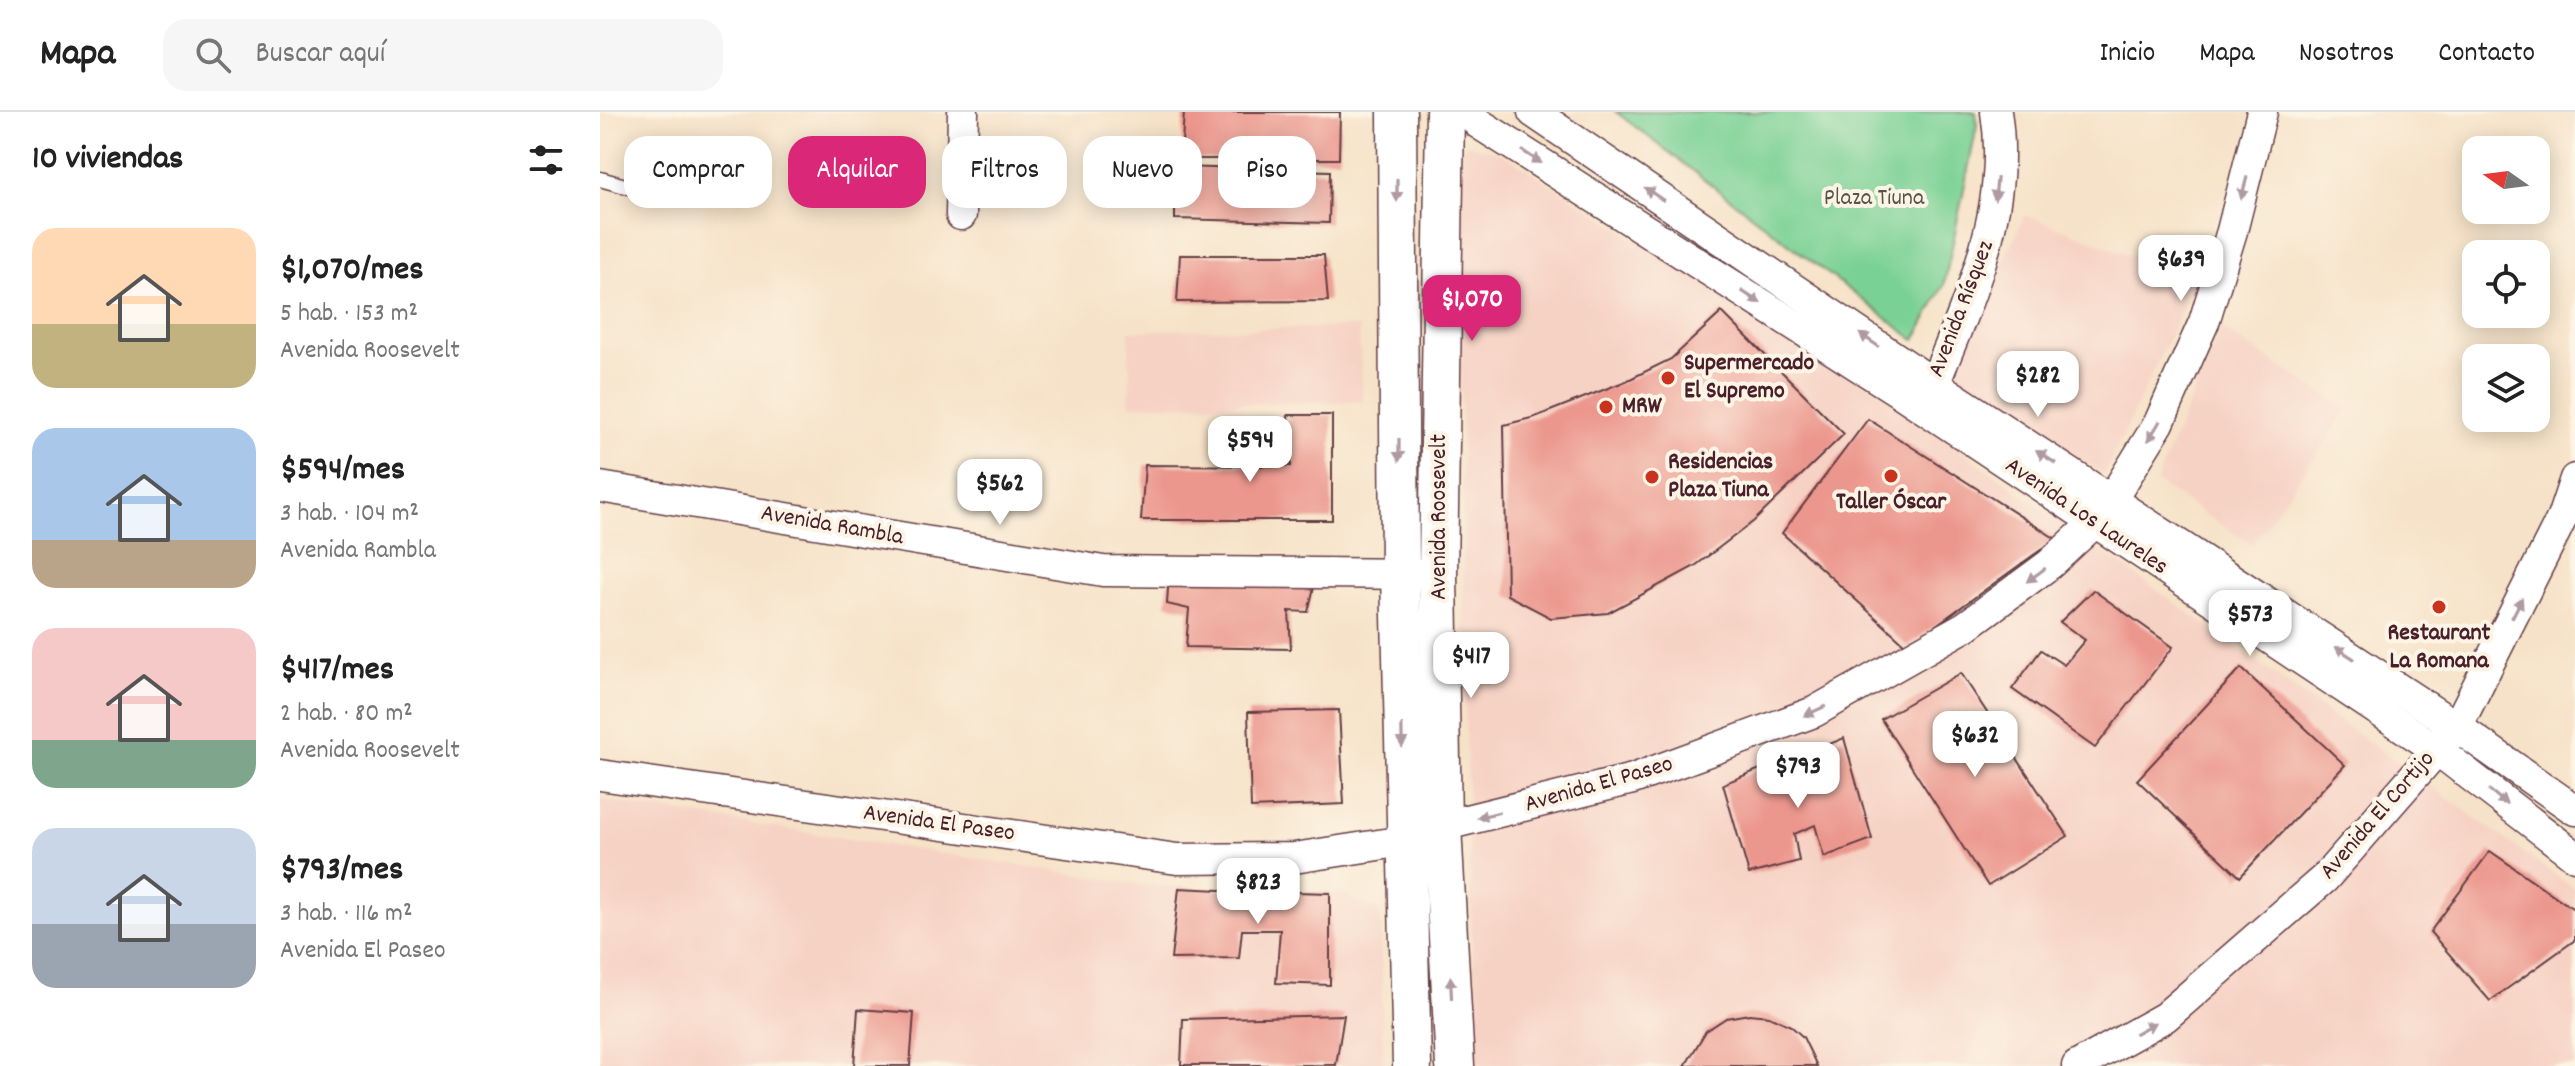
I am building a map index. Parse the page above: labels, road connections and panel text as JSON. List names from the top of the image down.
{
  "streets": {
    "street": [
      "Avenida Rísquez",
      "Avenida Roosevelt",
      "Avenida Los Laureles",
      "Avenida Rambla",
      "Avenida El Paseo",
      "Avenida El Cortijo"
    ]
  },
  "crossings": [
    ["Avenida Rísquez", "Avenida Los Laureles"],
    ["Avenida Roosevelt", "Avenida Rambla"],
    ["Avenida Roosevelt", "Avenida El Paseo"],
    ["Avenida Los Laureles", "Avenida El Paseo"],
    ["Avenida Los Laureles", "Avenida El Cortijo"]
  ],
  "one_way": ["Avenida Rísquez", "Avenida El Paseo", "Avenida El Cortijo"],
  "parks": ["Plaza Tiuna"],
  "places": [
    "Supermercado El Supremo",
    "MRW",
    "Taller Óscar",
    "Residencias Plaza Tiuna",
    "Restaurant La Romana"
  ],
  "north": "left",
  "page": {
    "header": "Mapa",
    "search": "Buscar aquí",
    "nav": [
      "Inicio",
      "Mapa",
      "Nosotros",
      "Contacto"
    ],
    "heading": "10 viviendas",
    "chip": [
      "Comprar",
      "Alquilar",
      "Filtros",
      "Nuevo",
      "Piso"
    ],
    "list": [
      {
        "name": "$1,070/mes",
        "note": "5 hab. · 153 m² · Avenida Roosevelt"
      },
      {
        "name": "$594/mes",
        "note": "3 hab. · 104 m² · Avenida Rambla"
      },
      {
        "name": "$417/mes",
        "note": "2 hab. · 80 m² · Avenida Roosevelt"
      },
      {
        "name": "$793/mes",
        "note": "3 hab. · 116 m² · Avenida El Paseo"
      }
    ],
    "price": [
      "$639",
      "$1,070",
      "$282",
      "$594",
      "$562",
      "$573",
      "$417",
      "$632",
      "$793",
      "$823"
    ]
  }
}
